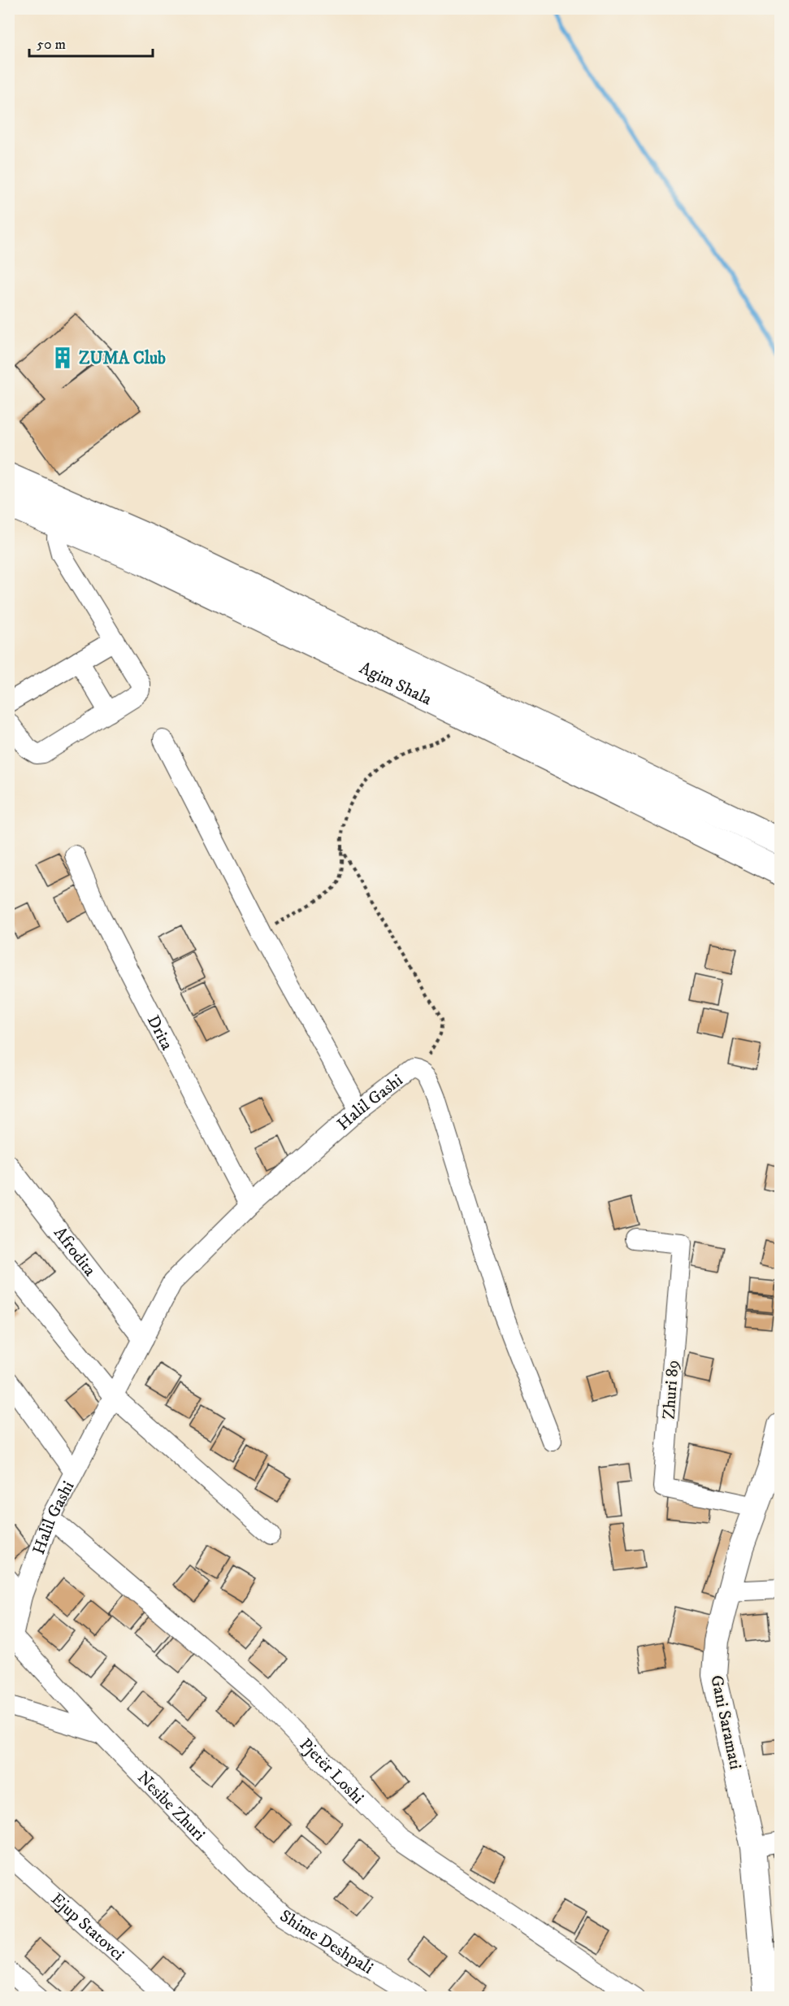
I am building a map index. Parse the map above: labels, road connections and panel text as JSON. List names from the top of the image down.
{
  "streets": {
    "main road": ["Agim Shala"],
    "street": [
      "Drita",
      "Halil Gashi",
      "Afrodita",
      "Zhuri 89",
      "Gani Saramati",
      "Pjetër Loshi",
      "Nesibe Zhuri",
      "Ejup Statovci",
      "Shime Deshpali"
    ]
  },
  "crossings": [
    ["Drita", "Halil Gashi"],
    ["Halil Gashi", "Afrodita"],
    ["Halil Gashi", "Pjetër Loshi"],
    ["Halil Gashi", "Nesibe Zhuri"],
    ["Zhuri 89", "Gani Saramati"],
    ["Nesibe Zhuri", "Shime Deshpali"]
  ],
  "places": {
    "building": ["ZUMA Club"]
  },
  "scale_bar": "50 m"
}
